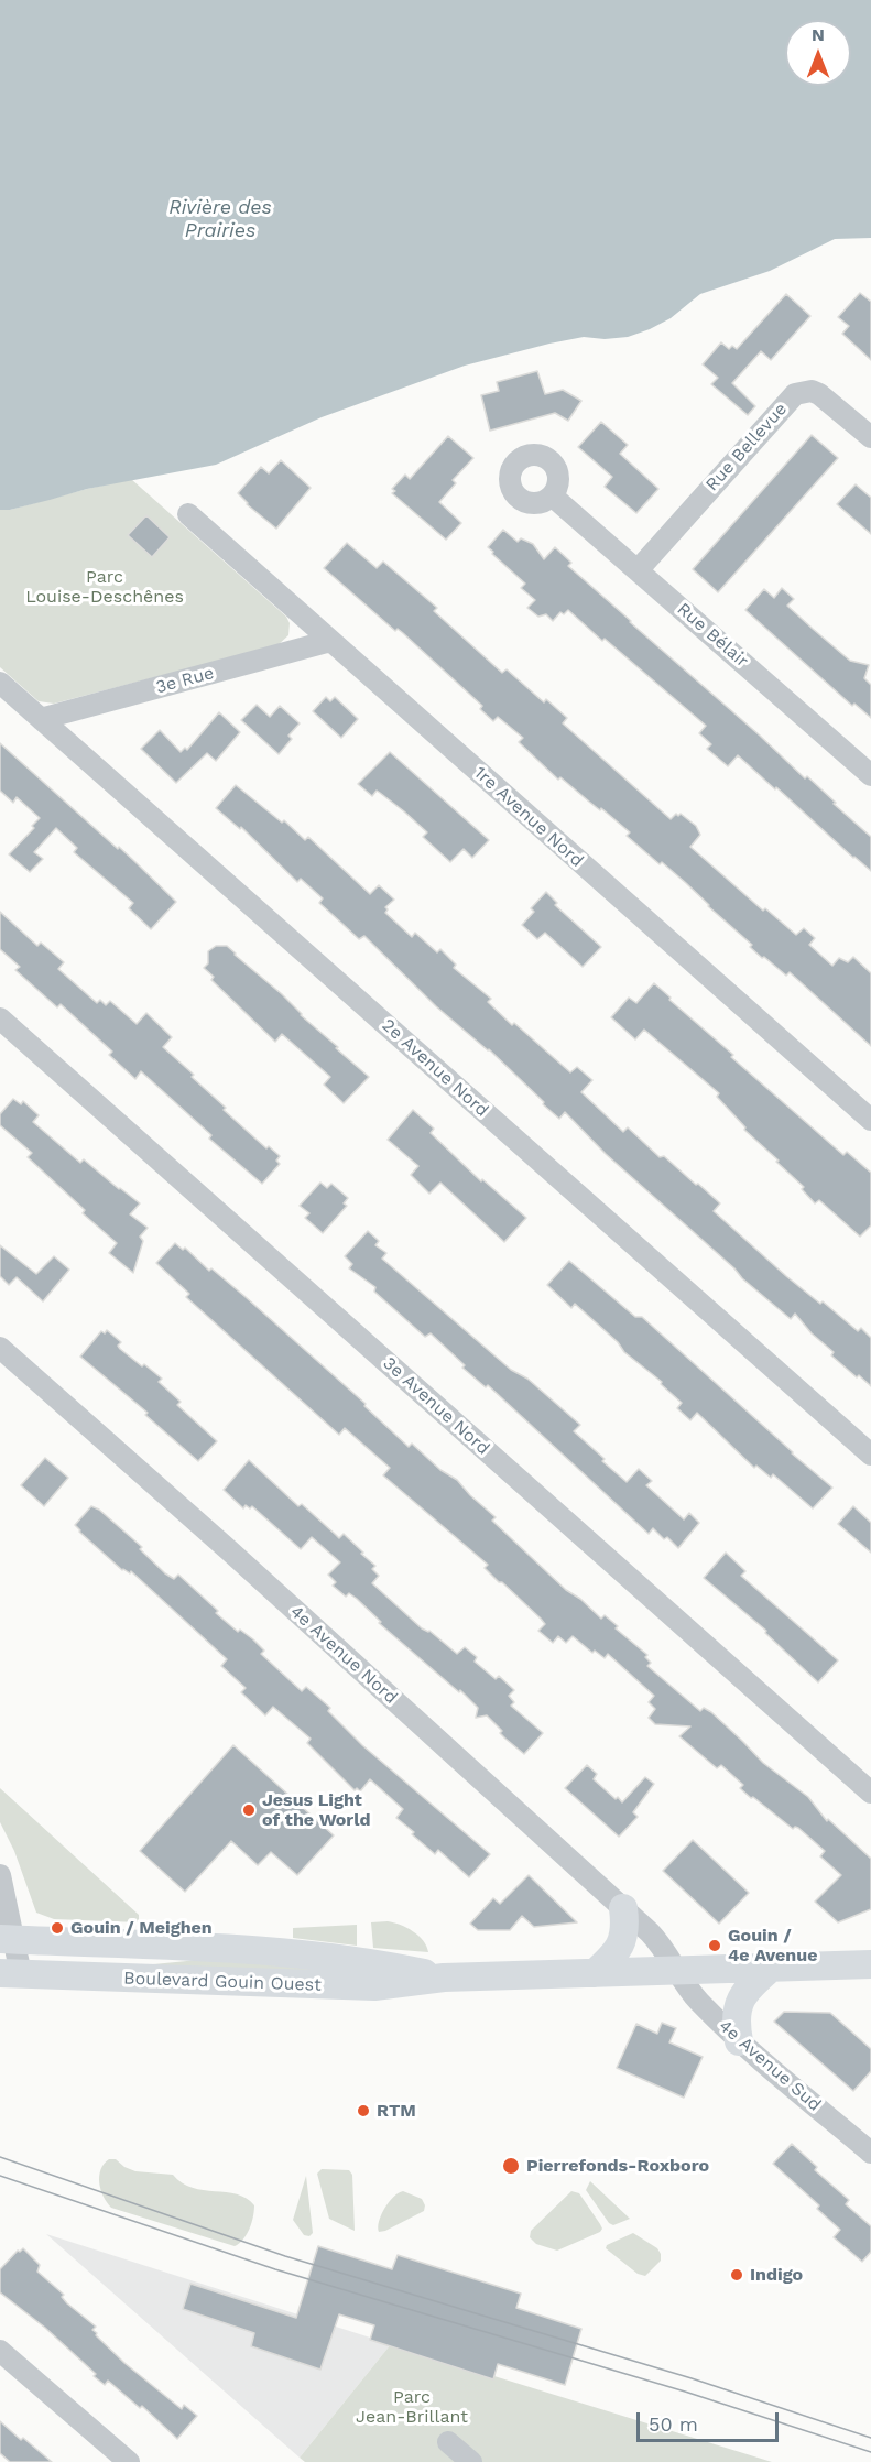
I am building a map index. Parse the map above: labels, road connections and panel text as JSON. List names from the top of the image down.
{
  "streets": {
    "main road": ["Boulevard Gouin Ouest"],
    "street": [
      "Rue Bellevue",
      "Rue Bélair",
      "3e Rue",
      "1re Avenue Nord",
      "2e Avenue Nord",
      "3e Avenue Nord",
      "4e Avenue Nord",
      "4e Avenue Sud"
    ]
  },
  "crossings": [
    ["Rue Bellevue", "Rue Bélair"],
    ["3e Rue", "1re Avenue Nord"],
    ["3e Rue", "2e Avenue Nord"],
    ["4e Avenue Nord", "Boulevard Gouin Ouest"],
    ["4e Avenue Nord", "4e Avenue Sud"],
    ["Boulevard Gouin Ouest", "4e Avenue Sud"]
  ],
  "water": ["Rivière des Prairies"],
  "parks": ["Parc Louise-Deschênes", "Parc Jean-Brillant"],
  "places": [
    "Jesus Light of the World",
    "Gouin / Meighen",
    "Gouin / 4e Avenue",
    "RTM",
    "Pierrefonds-Roxboro",
    "Indigo"
  ],
  "scale_bar": "50 m",
  "north": "top"
}
